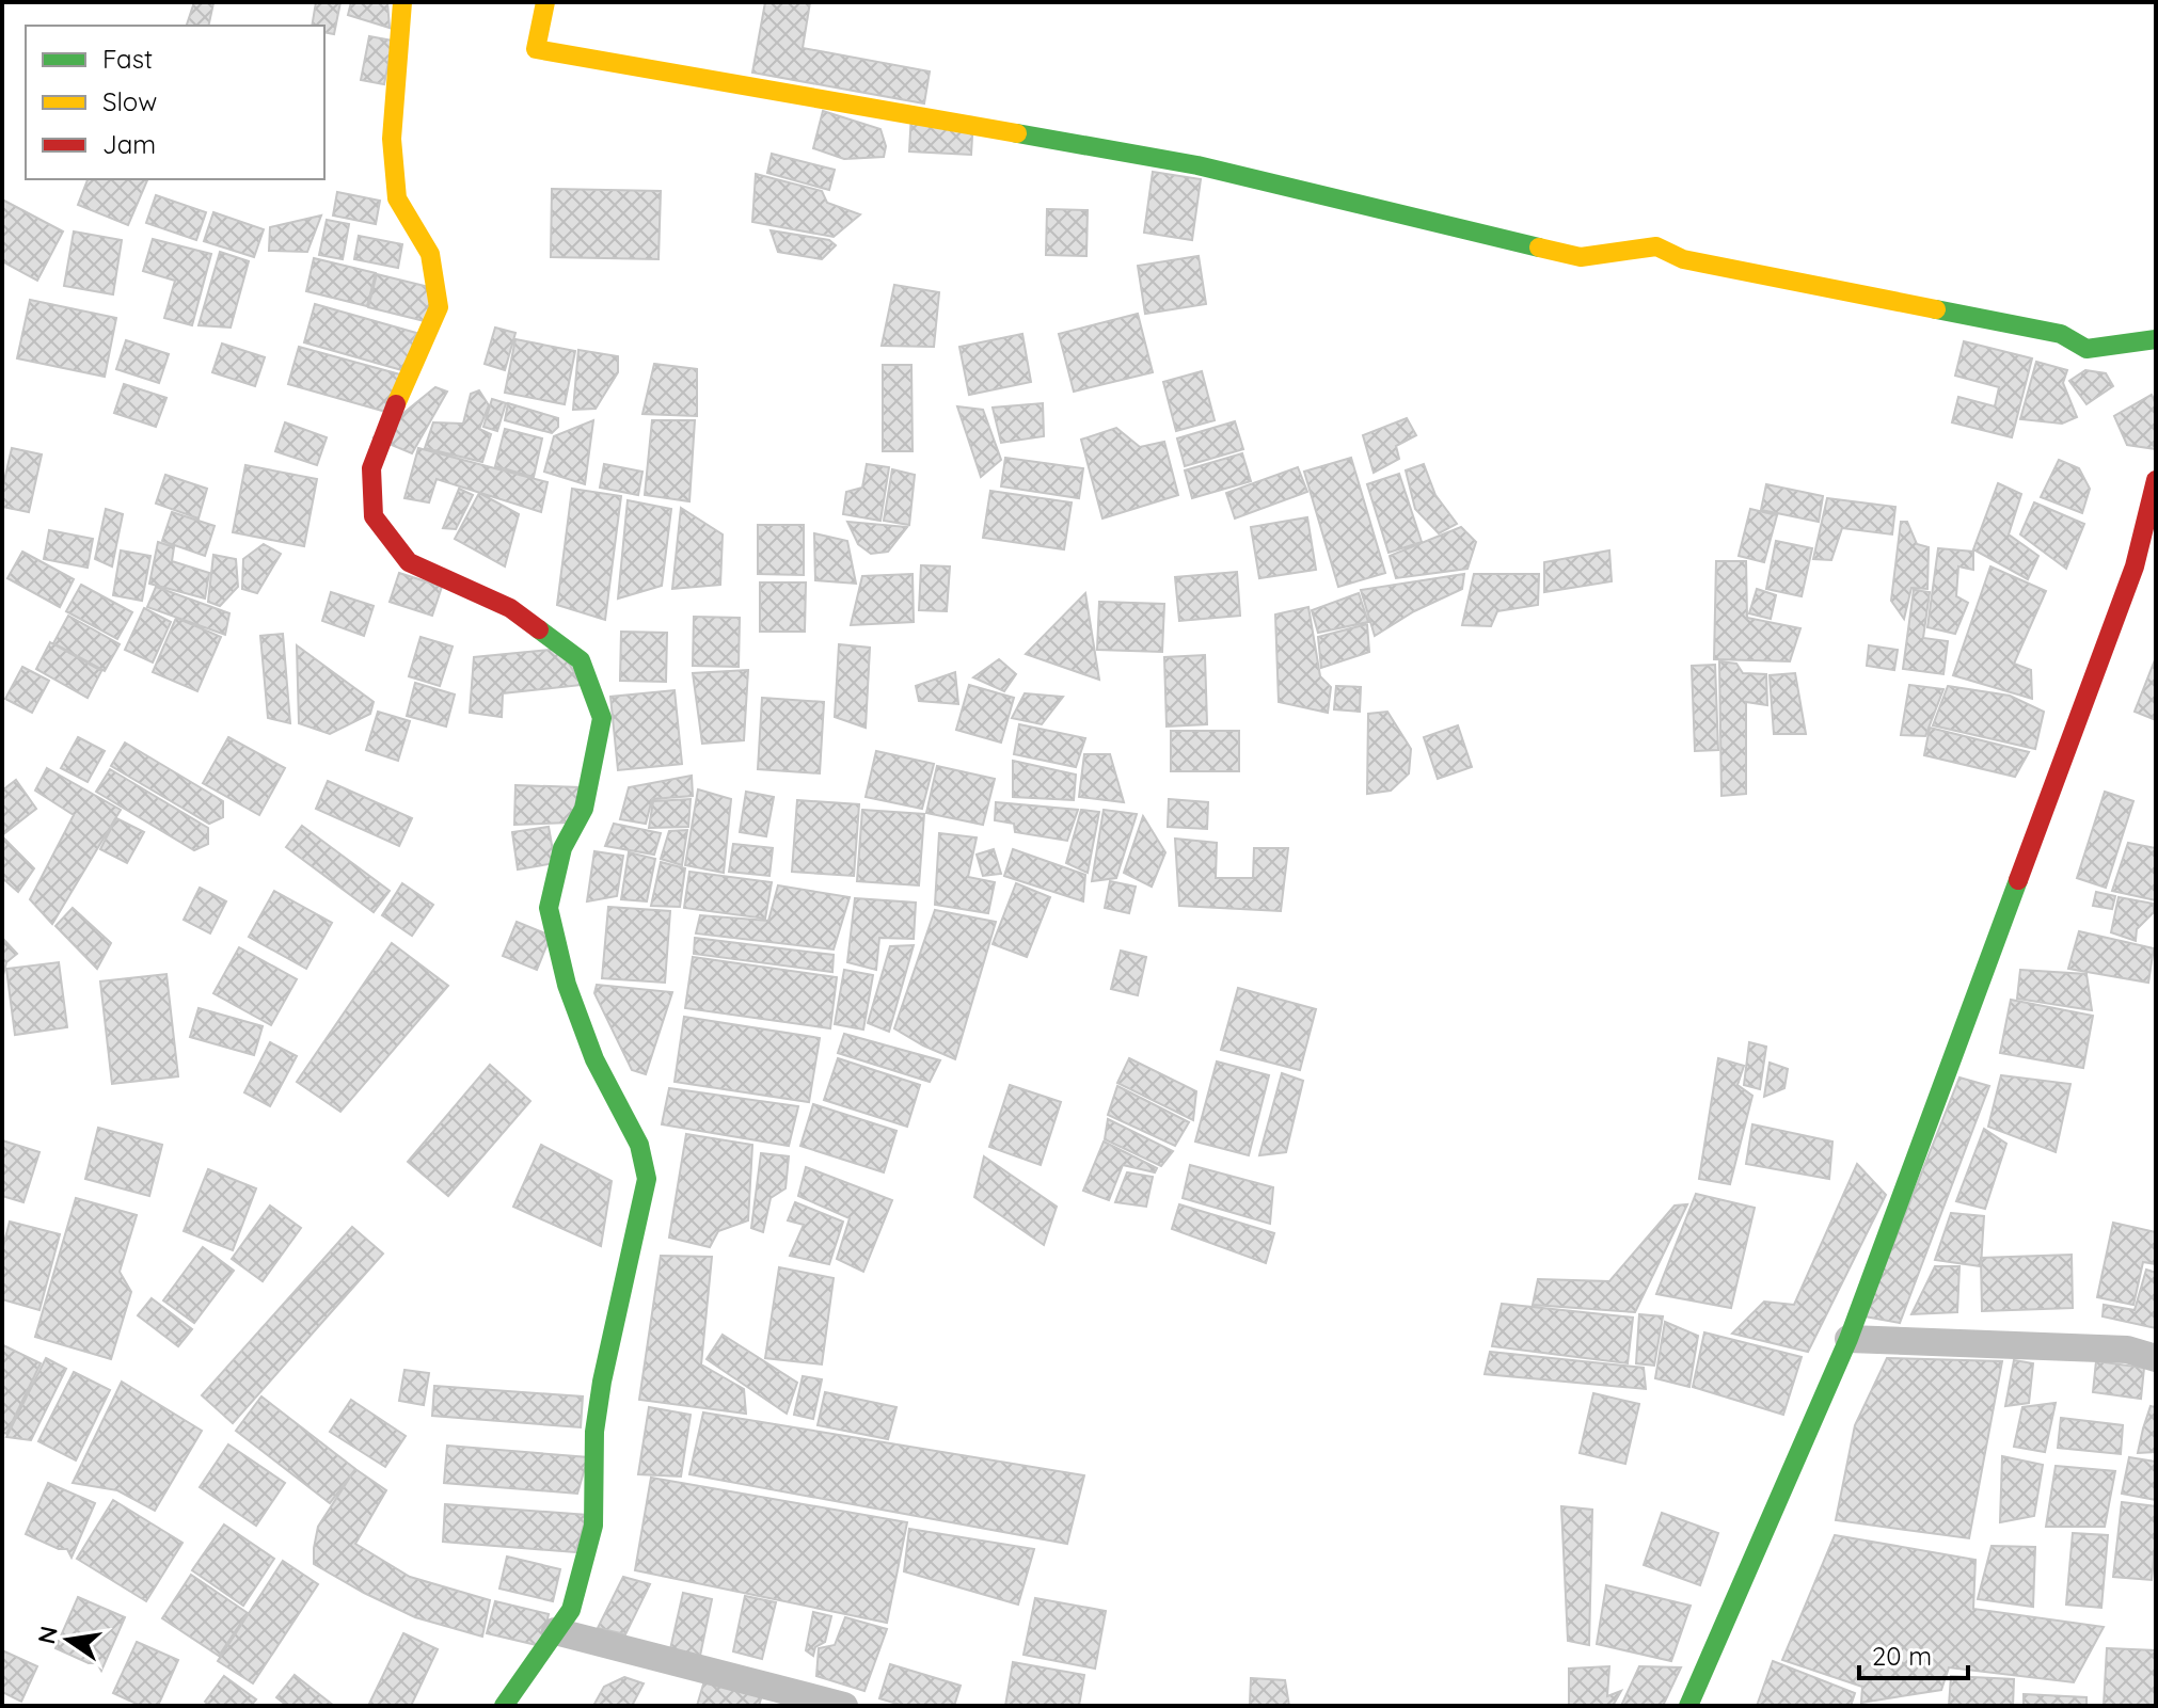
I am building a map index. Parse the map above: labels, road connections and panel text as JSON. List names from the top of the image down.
{
  "legend": ["Fast", "Slow", "Jam"],
  "scale_bar": "20 m",
  "north": "left"
}
